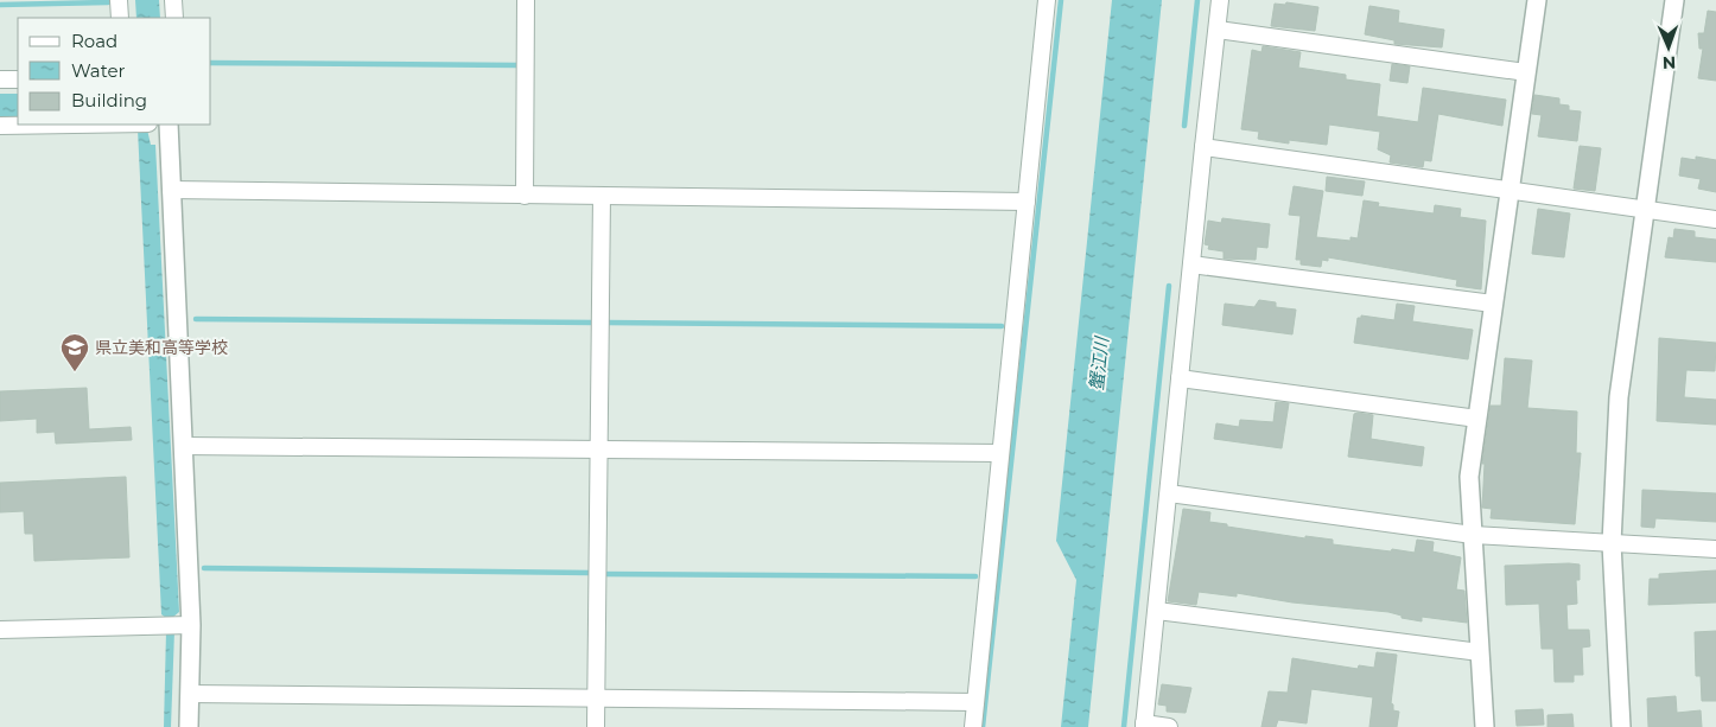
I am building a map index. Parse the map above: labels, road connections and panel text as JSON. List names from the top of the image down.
{
  "water": ["蟹江川"],
  "places": {
    "school or university": ["県立美和高等学校"]
  },
  "legend": ["Road", "Water", "Building"],
  "north": "bottom"
}
